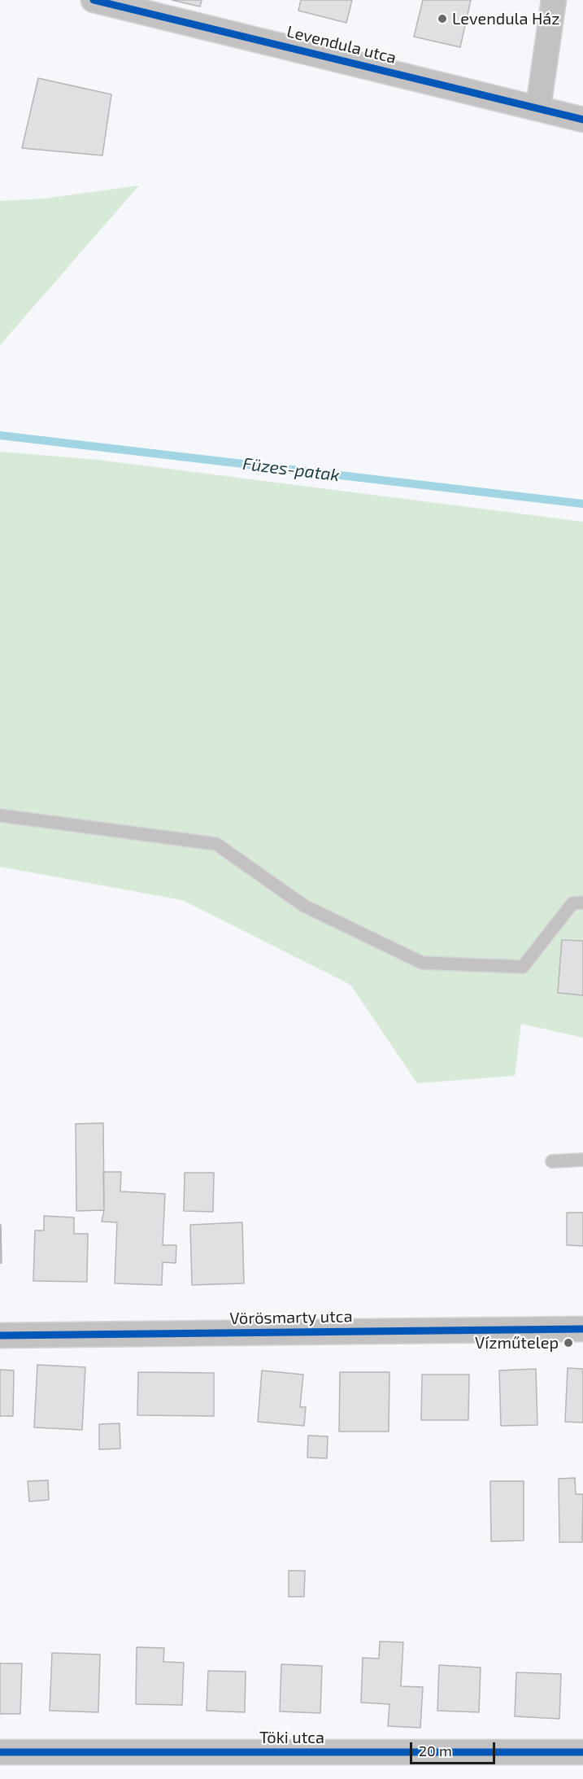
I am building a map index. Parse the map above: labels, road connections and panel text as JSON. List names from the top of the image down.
{
  "streets": {
    "street": ["Levendula utca", "Vörösmarty utca", "Töki utca"]
  },
  "water": ["Füzes-patak"],
  "places": ["Levendula Ház", "Vízműtelep"],
  "scale_bar": "20 m"
}
